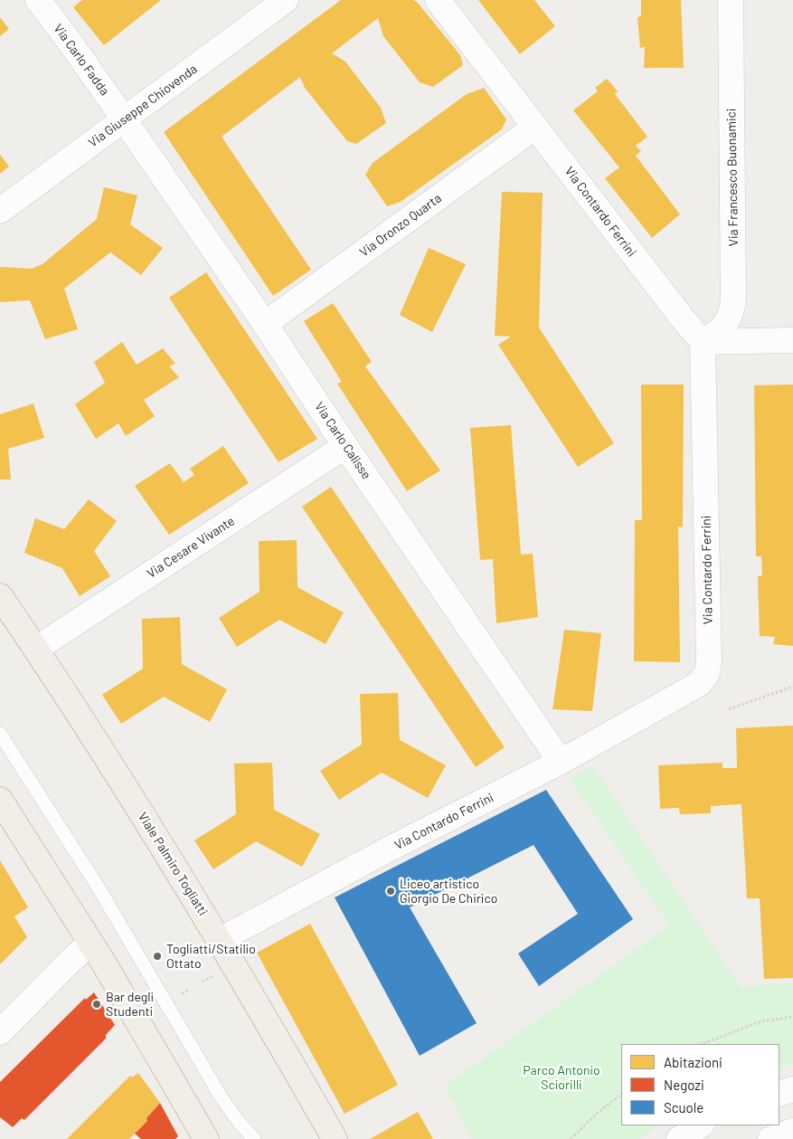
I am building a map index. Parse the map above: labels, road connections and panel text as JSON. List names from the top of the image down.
{
  "streets": {
    "main road": ["Viale Palmiro Togliatti"],
    "street": [
      "Via Carlo Fadda",
      "Via Giuseppe Chiovenda",
      "Via Francesco Buonamici",
      "Via Contardo Ferrini",
      "Via Oronzo Quarta",
      "Via Carlo Calisse",
      "Via Cesare Vivante"
    ]
  },
  "crossings": [
    ["Via Carlo Fadda", "Via Giuseppe Chiovenda"],
    ["Via Carlo Fadda", "Via Carlo Calisse"],
    ["Via Giuseppe Chiovenda", "Via Carlo Calisse"],
    ["Via Francesco Buonamici", "Via Contardo Ferrini"],
    ["Via Contardo Ferrini", "Via Oronzo Quarta"],
    ["Via Contardo Ferrini", "Via Carlo Calisse"],
    ["Via Contardo Ferrini", "Viale Palmiro Togliatti"],
    ["Via Oronzo Quarta", "Via Carlo Calisse"],
    ["Via Carlo Calisse", "Via Cesare Vivante"],
    ["Via Cesare Vivante", "Viale Palmiro Togliatti"]
  ],
  "parks": ["Parco Antonio Sciorilli"],
  "places": ["Liceo artistico Giorgio De Chirico", "Togliatti/Statilio Ottato", "Bar degli Studenti"],
  "legend": ["Abitazioni", "Negozi", "Scuole"]
}
